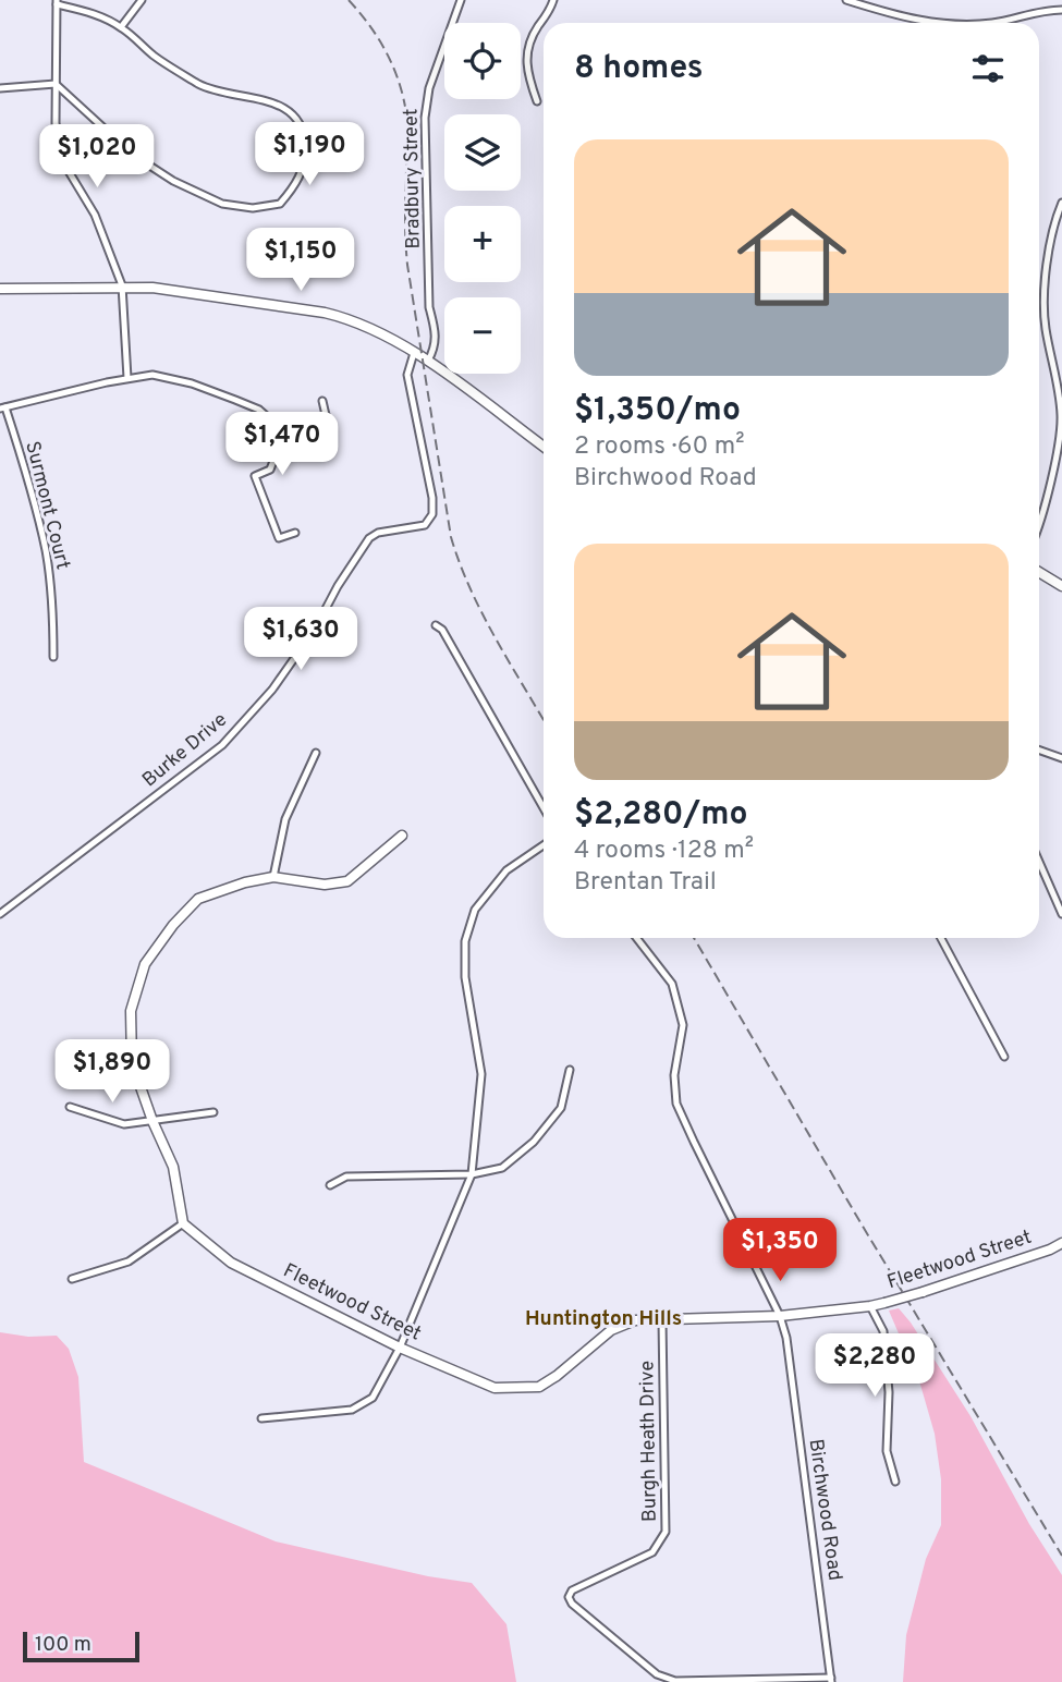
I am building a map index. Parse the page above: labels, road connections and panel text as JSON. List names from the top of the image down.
{
  "streets": {
    "street": [
      "Bradbury Street",
      "Surmont Court",
      "Burke Drive",
      "Fleetwood Street",
      "Burgh Heath Drive",
      "Birchwood Road"
    ]
  },
  "crossings": [
    ["Fleetwood Street", "Burgh Heath Drive"],
    ["Fleetwood Street", "Birchwood Road"],
    ["Burgh Heath Drive", "Birchwood Road"]
  ],
  "districts": ["Huntington Hills"],
  "scale_bar": "100 m",
  "page": {
    "map_buttons": ["+", "−"],
    "heading": "8 homes",
    "list": [
      {
        "name": "$1,350/mo",
        "note": "2 rooms · 60 m² · Birchwood Road"
      },
      {
        "name": "$2,280/mo",
        "note": "4 rooms · 128 m² · Brentan Trail"
      }
    ],
    "price": [
      "$1,190",
      "$1,020",
      "$1,150",
      "$1,470",
      "$1,630",
      "$1,890",
      "$1,350",
      "$2,280"
    ],
    "scale": "100 m"
  }
}
